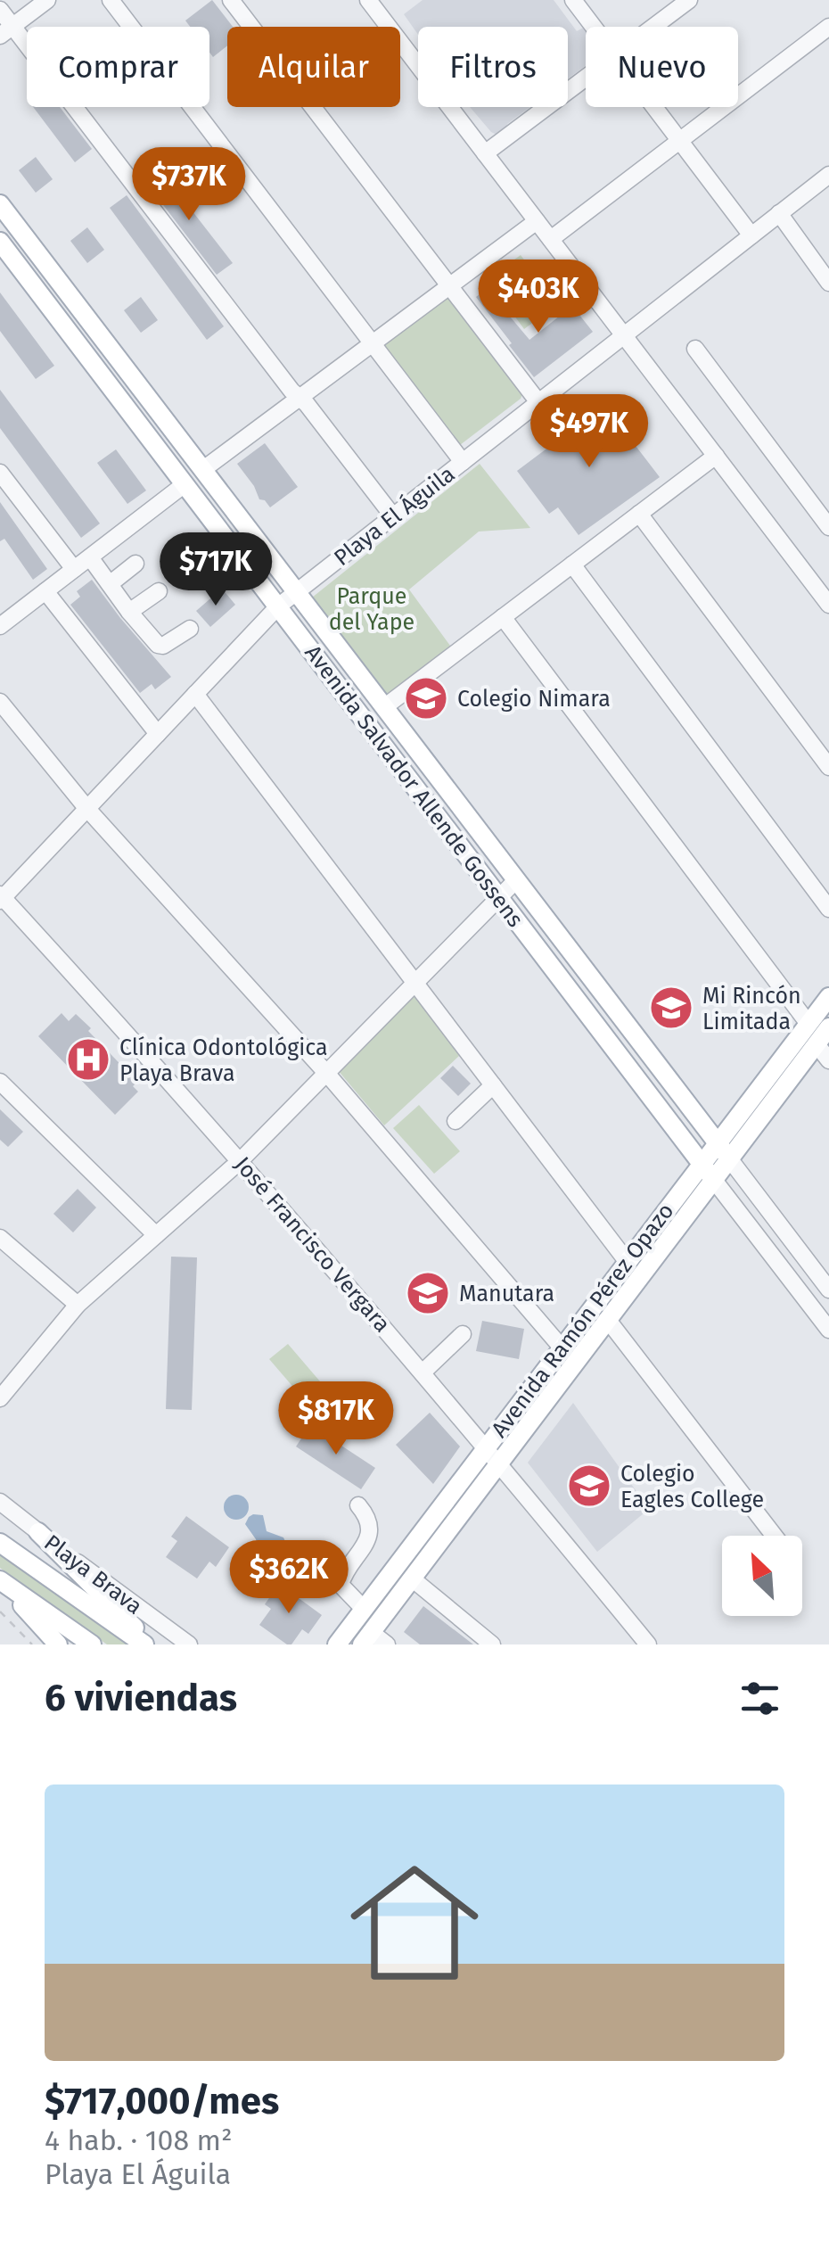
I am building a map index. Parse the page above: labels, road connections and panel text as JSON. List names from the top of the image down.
{
  "streets": {
    "main road": ["Avenida Salvador Allende Gossens", "Avenida Ramón Pérez Opazo"],
    "street": ["Playa El Águila", "José Francisco Vergara", "Playa Brava"]
  },
  "crossings": [
    ["Playa El Águila", "Avenida Salvador Allende Gossens"],
    ["Playa El Águila", "José Francisco Vergara"],
    ["Avenida Salvador Allende Gossens", "Avenida Ramón Pérez Opazo"],
    ["José Francisco Vergara", "Avenida Ramón Pérez Opazo"]
  ],
  "parks": ["Parque del Yape"],
  "places": {
    "school or university": [
      "Colegio Nimara",
      "Mi Rincón Limitada",
      "Manutara",
      "Colegio Eagles College"
    ],
    "hospital": ["Clínica Odontológica Playa Brava"]
  },
  "north": "top left",
  "page": {
    "chip": [
      "Comprar",
      "Alquilar",
      "Filtros",
      "Nuevo"
    ],
    "price": [
      "$737K",
      "$403K",
      "$497K",
      "$717K",
      "$817K",
      "$362K"
    ],
    "heading": "6 viviendas",
    "list": [
      {
        "name": "$717,000/mes",
        "note": "4 hab. · 108 m² · Playa El Águila"
      }
    ]
  }
}
